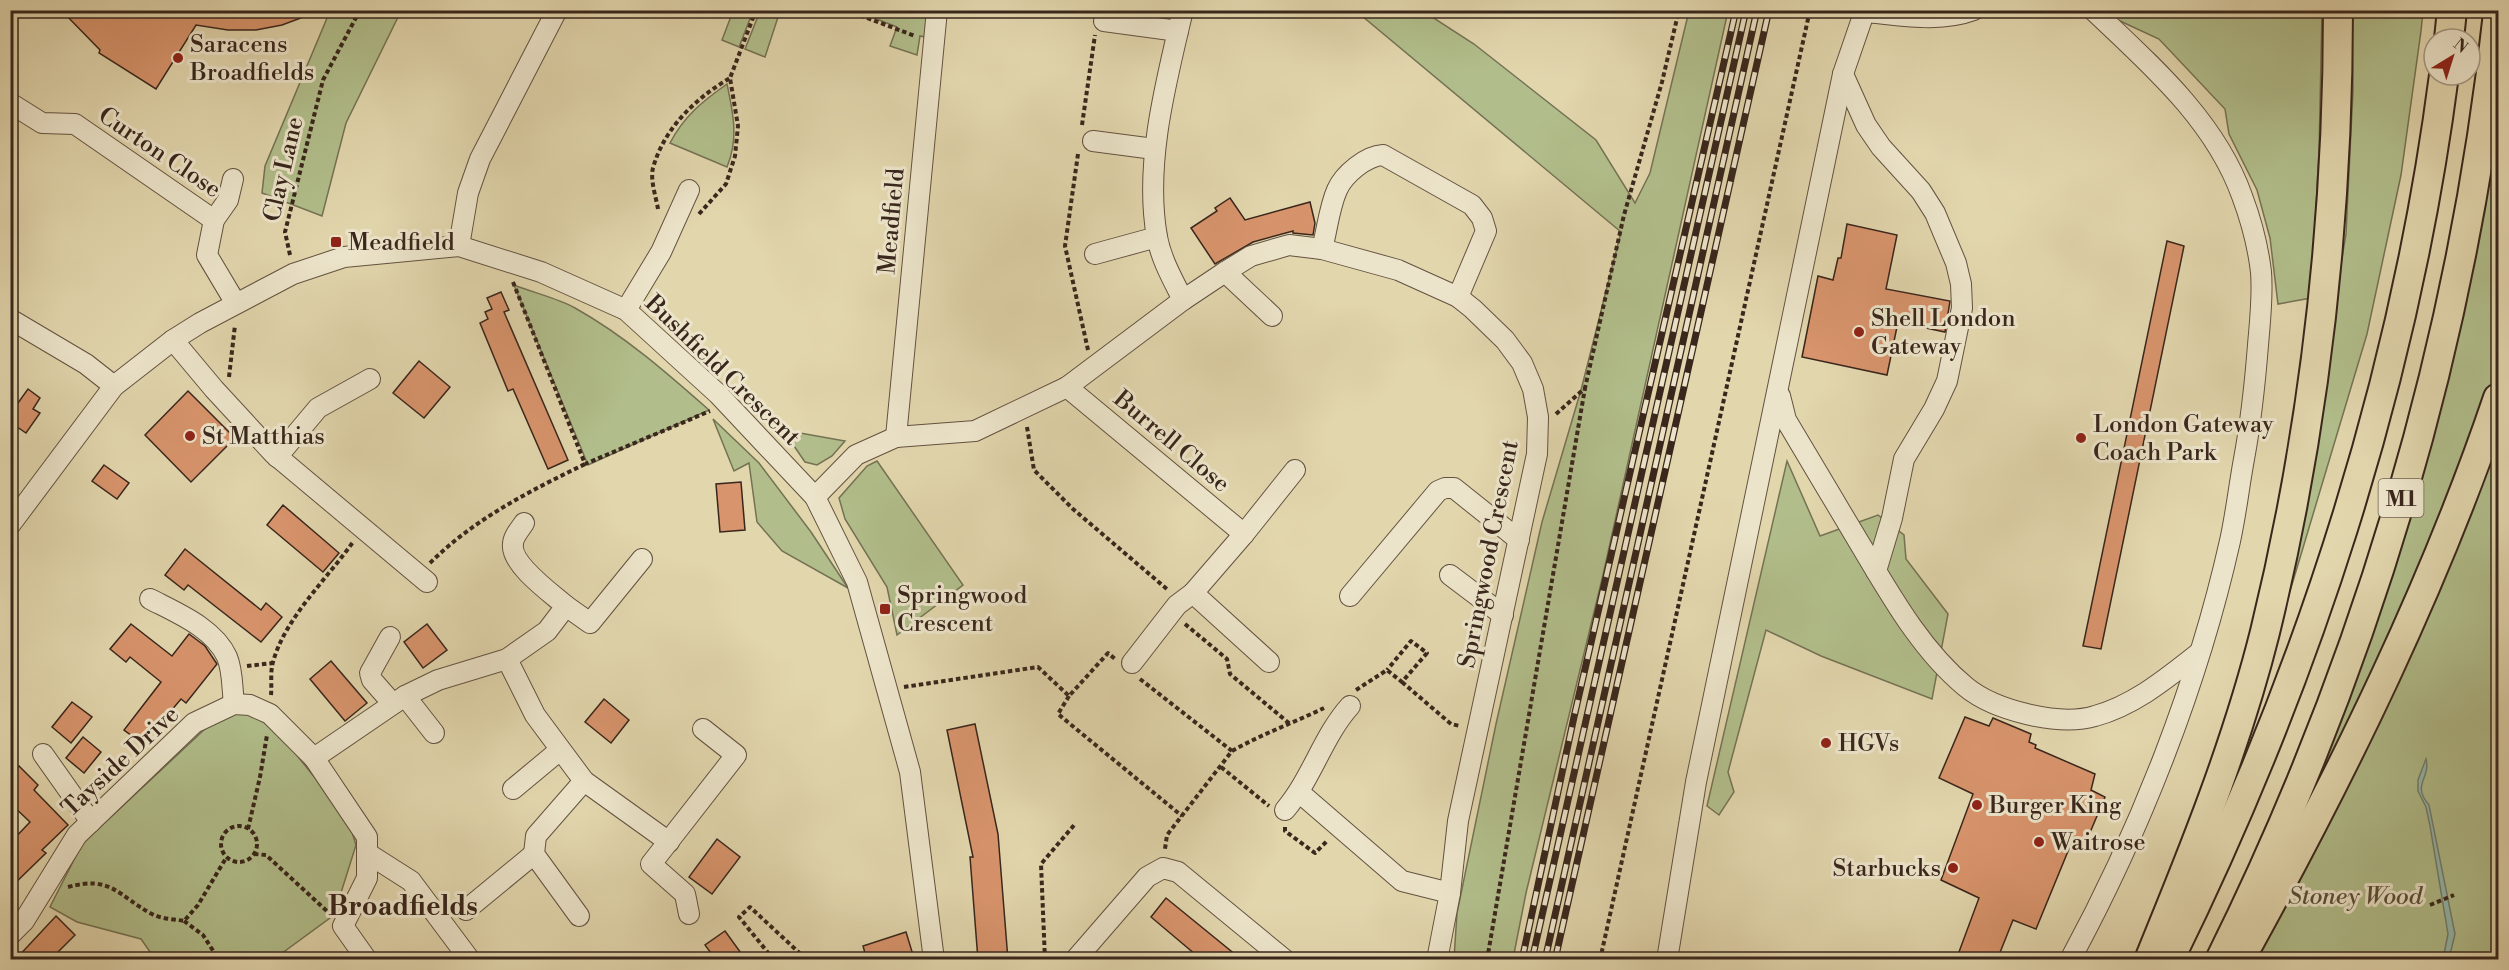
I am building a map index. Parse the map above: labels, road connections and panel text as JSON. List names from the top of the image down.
{
  "streets": {
    "highway": ["M1"],
    "street": [
      "Curton Close",
      "Meadfield",
      "Bushfield Crescent",
      "Burrell Close",
      "Springwood Crescent",
      "Tayside Drive"
    ],
    "path": ["Clay Lane"]
  },
  "crossings": [
    ["Clay Lane", "Bushfield Crescent"],
    ["Meadfield", "Springwood Crescent"],
    ["Bushfield Crescent", "Springwood Crescent"],
    ["Burrell Close", "Springwood Crescent"]
  ],
  "districts": ["Broadfields"],
  "parks": ["Stoney Wood"],
  "places": {
    "other": [
      "Saracens Broadfields",
      "Shell London Gateway",
      "St Matthias",
      "London Gateway Coach Park",
      "HGVs",
      "Burger King",
      "Waitrose",
      "Starbucks"
    ],
    "transit": ["Meadfield", "Springwood Crescent"]
  },
  "north": "top right"
}
